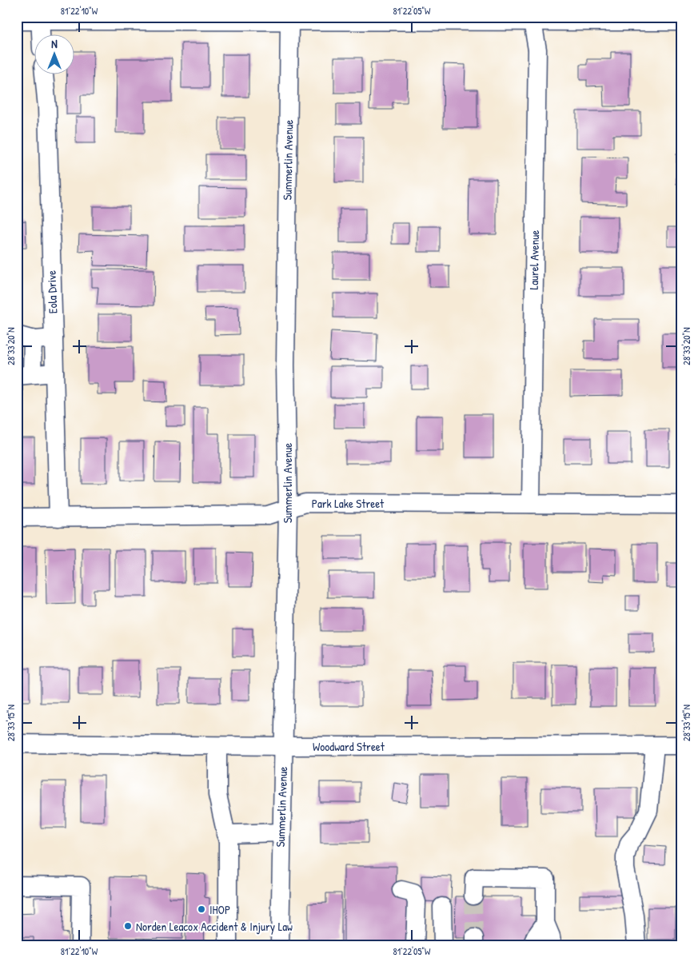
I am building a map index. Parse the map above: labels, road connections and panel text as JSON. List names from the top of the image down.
{
  "streets": {
    "street": [
      "Summerlin Avenue",
      "Laurel Avenue",
      "Eola Drive",
      "Park Lake Street",
      "Woodward Street"
    ]
  },
  "crossings": [
    ["Summerlin Avenue", "Park Lake Street"],
    ["Summerlin Avenue", "Woodward Street"],
    ["Laurel Avenue", "Park Lake Street"],
    ["Eola Drive", "Park Lake Street"]
  ],
  "places": ["IHOP", "Norden Leacox Accident & Injury Law"],
  "north": "top",
  "coordinates": [
    "81°22'10\"W",
    "81°22'05\"W",
    "28°33'20\"N",
    "28°33'15\"N"
  ]
}
